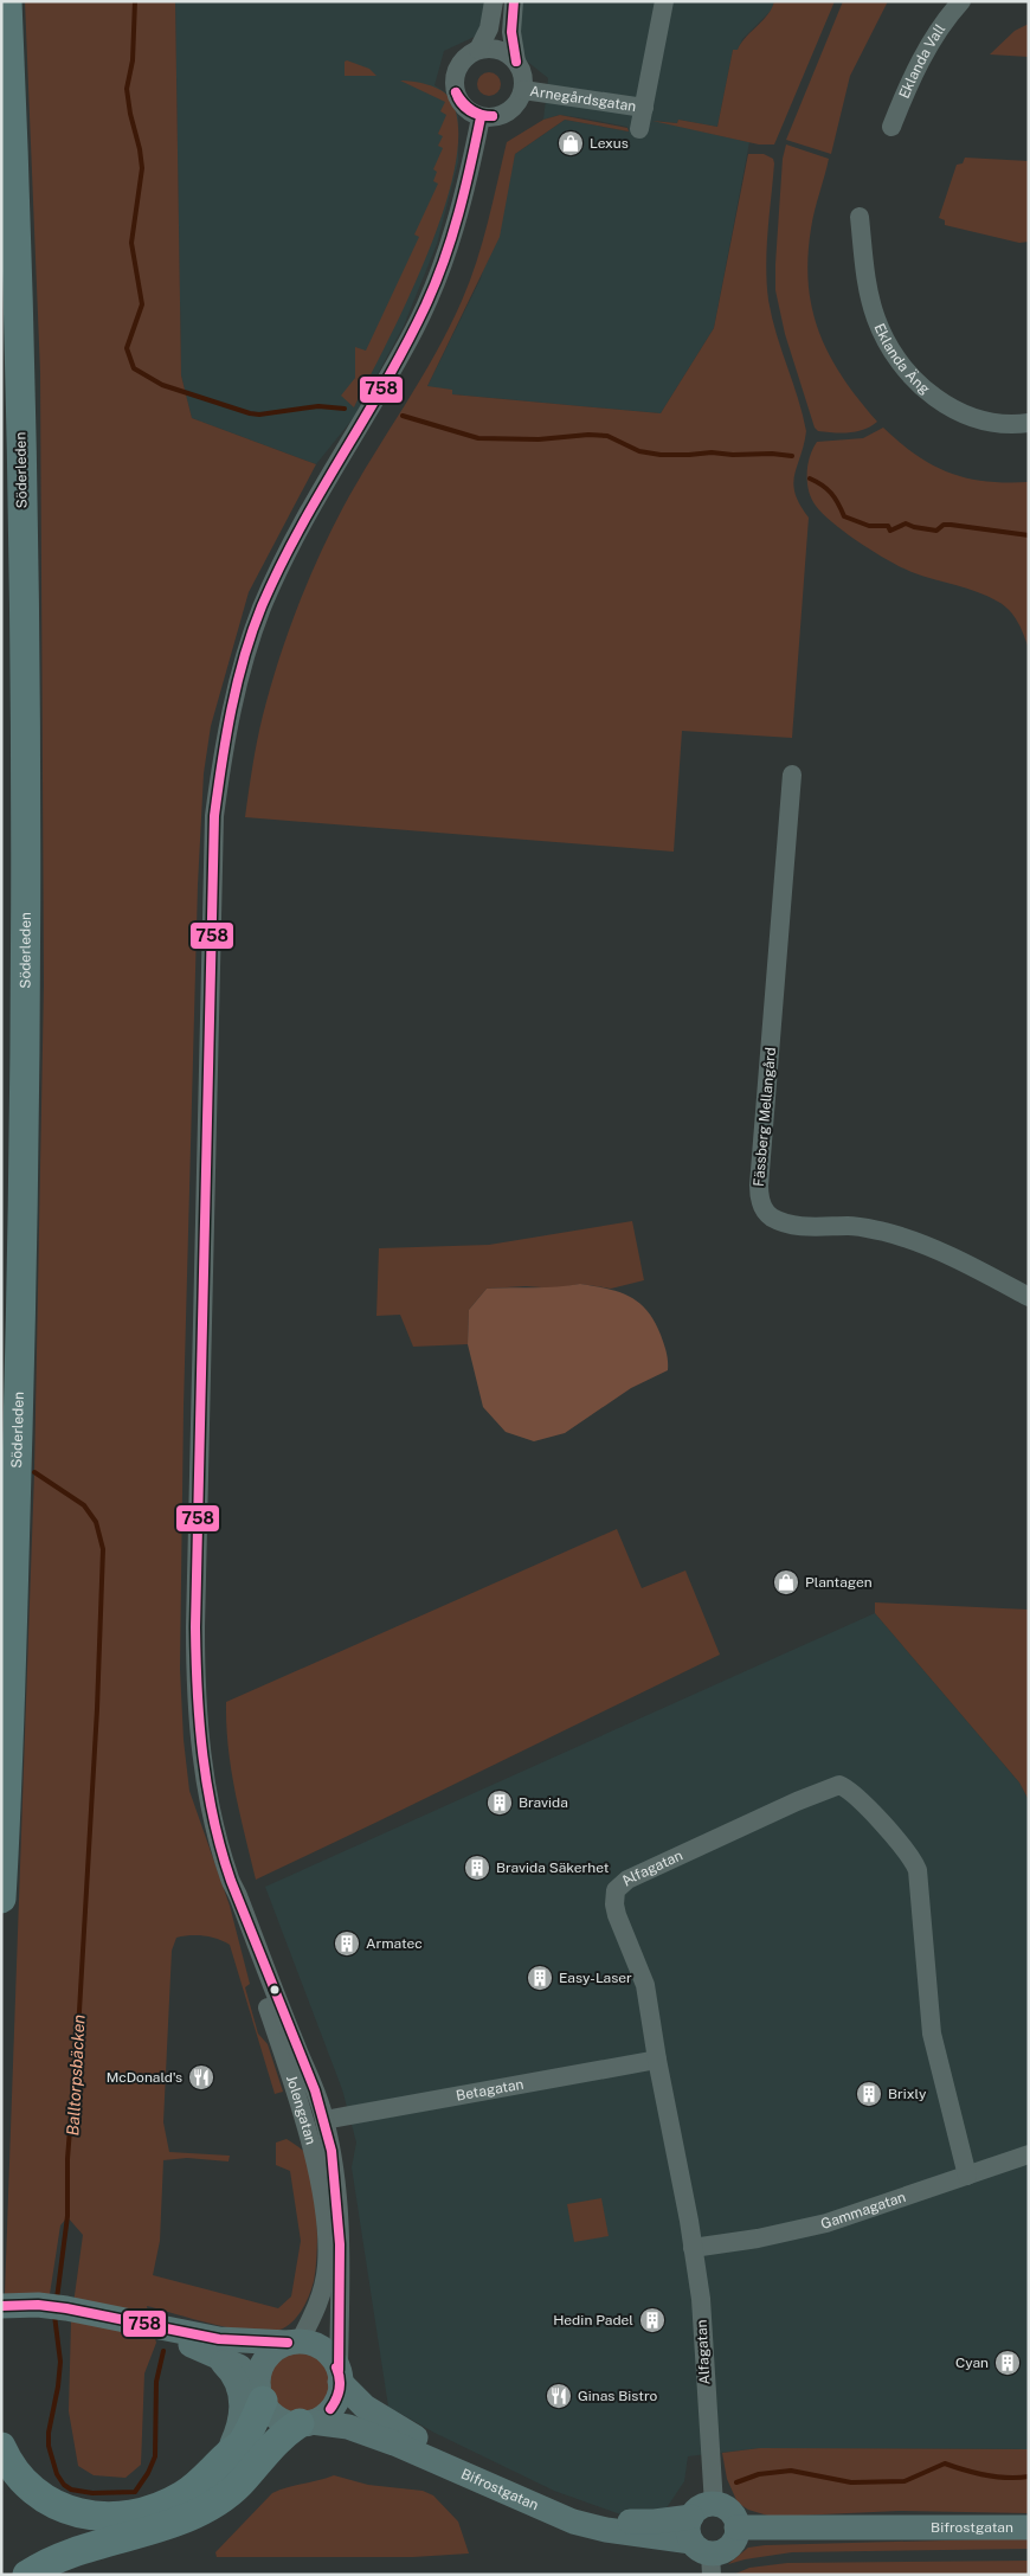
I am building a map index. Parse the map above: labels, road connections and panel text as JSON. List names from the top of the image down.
{
  "streets": {
    "highway": ["Söderleden"],
    "main road": ["Bifrostgatan"],
    "street": [
      "Eklanda Vall",
      "Arnegårdsgatan",
      "Eklanda Äng",
      "Fässberg Mellangård",
      "Alfagatan",
      "Betagatan",
      "Jolengatan",
      "Gammagatan"
    ]
  },
  "crossings": [
    ["Arnegårdsgatan", "Jolengatan"],
    ["Alfagatan", "Betagatan"],
    ["Alfagatan", "Gammagatan"],
    ["Alfagatan", "Bifrostgatan"],
    ["Betagatan", "Jolengatan"],
    ["Jolengatan", "Bifrostgatan"]
  ],
  "water": ["Balltorpsbäcken"],
  "places": {
    "shop": ["Lexus", "Plantagen"],
    "building": [
      "Bravida",
      "Bravida Säkerhet",
      "Armatec",
      "Easy-Laser",
      "Brixly",
      "Hedin Padel",
      "Cyan"
    ],
    "restaurant": ["McDonald's", "Ginas Bistro"]
  },
  "lines": ["transit line 758"]
}
